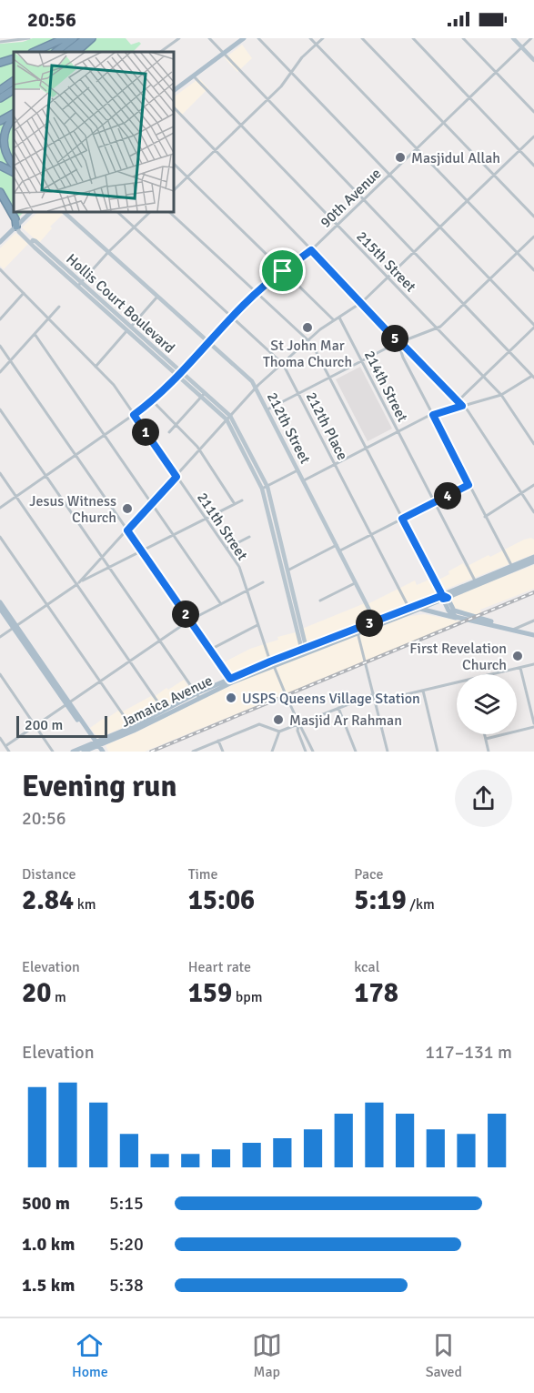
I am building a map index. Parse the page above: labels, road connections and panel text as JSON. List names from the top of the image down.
{
  "streets": {
    "main road": ["Hollis Court Boulevard", "212th Street", "Jamaica Avenue"],
    "street": [
      "90th Avenue",
      "215th Street",
      "214th Street",
      "212th Place",
      "211th Street"
    ]
  },
  "crossings": [
    ["90th Avenue", "215th Street"],
    ["90th Avenue", "Hollis Court Boulevard"],
    ["90th Avenue", "212th Place"],
    ["90th Avenue", "212th Street"],
    ["90th Avenue", "211th Street"],
    ["Hollis Court Boulevard", "Jamaica Avenue"],
    ["214th Street", "Jamaica Avenue"],
    ["212th Place", "Jamaica Avenue"],
    ["212th Street", "Jamaica Avenue"],
    ["211th Street", "Jamaica Avenue"]
  ],
  "places": [
    "Masjidul Allah",
    "St John Mar Thoma Church",
    "Jesus Witness Church",
    "First Revelation Church",
    "USPS Queens Village Station",
    "Masjid Ar Rahman"
  ],
  "scale_bar": "200 m",
  "page": {
    "status": "20:56",
    "pins": [
      "5",
      "1",
      "4",
      "2",
      "3"
    ],
    "scale": "200 m",
    "heading": ["Evening run", "20:56"],
    "stats": [
      ["Distance", "2.84 km"],
      ["Time", "15:06"],
      ["Pace", "5:19 /km"],
      ["Elevation", "20 m"],
      ["Heart rate", "159 bpm"],
      ["kcal", "178"]
    ],
    "chart": ["Elevation", "117–131 m"],
    "list": [
      {
        "name": "500 m",
        "note": "5:15"
      },
      {
        "name": "1.0 km",
        "note": "5:20"
      },
      {
        "name": "1.5 km",
        "note": "5:38"
      }
    ],
    "tabs": ["Home", "Map", "Saved"]
  }
}
